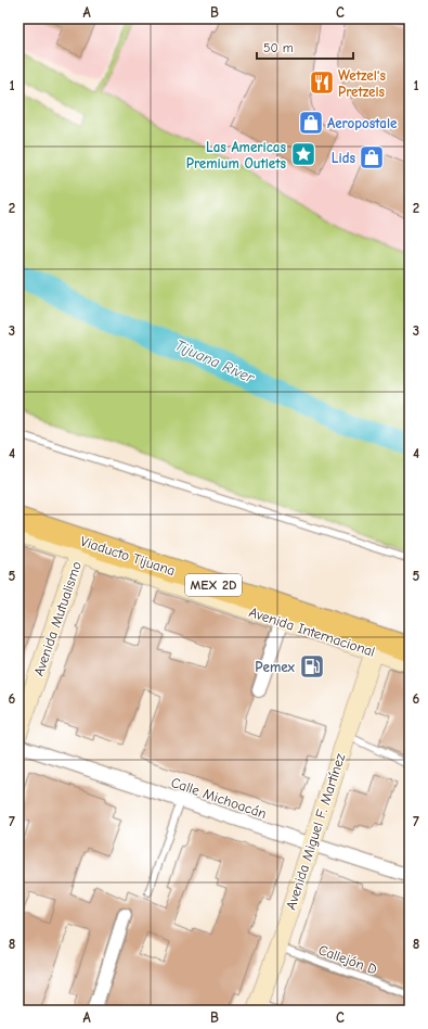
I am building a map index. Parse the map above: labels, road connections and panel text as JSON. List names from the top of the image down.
{
  "streets": {
    "highway": ["Viaducto Tijuana", "MEX 2D", "Avenida Internacional"],
    "street": ["Avenida Mutualismo", "Calle Michoacán", "Avenida Miguel F. Martínez"],
    "lane": ["Callejón D"]
  },
  "crossings": [
    ["Avenida Mutualismo", "Avenida Internacional"],
    ["Avenida Internacional", "Avenida Miguel F. Martínez"],
    ["Calle Michoacán", "Avenida Miguel F. Martínez"],
    ["Avenida Miguel F. Martínez", "Callejón D"]
  ],
  "water": ["Tijuana River"],
  "places": {
    "restaurant": ["Wetzel's Pretzels"],
    "shop": ["Aeropostale", "Lids"],
    "place": ["Las Americas Premium Outlets"],
    "fuel station": ["Pemex"]
  },
  "scale_bar": "50 m",
  "grid": {
    "columns": ["A", "B", "C"],
    "rows": [
      "1",
      "2",
      "3",
      "4",
      "5",
      "6",
      "7",
      "8"
    ]
  }
}
